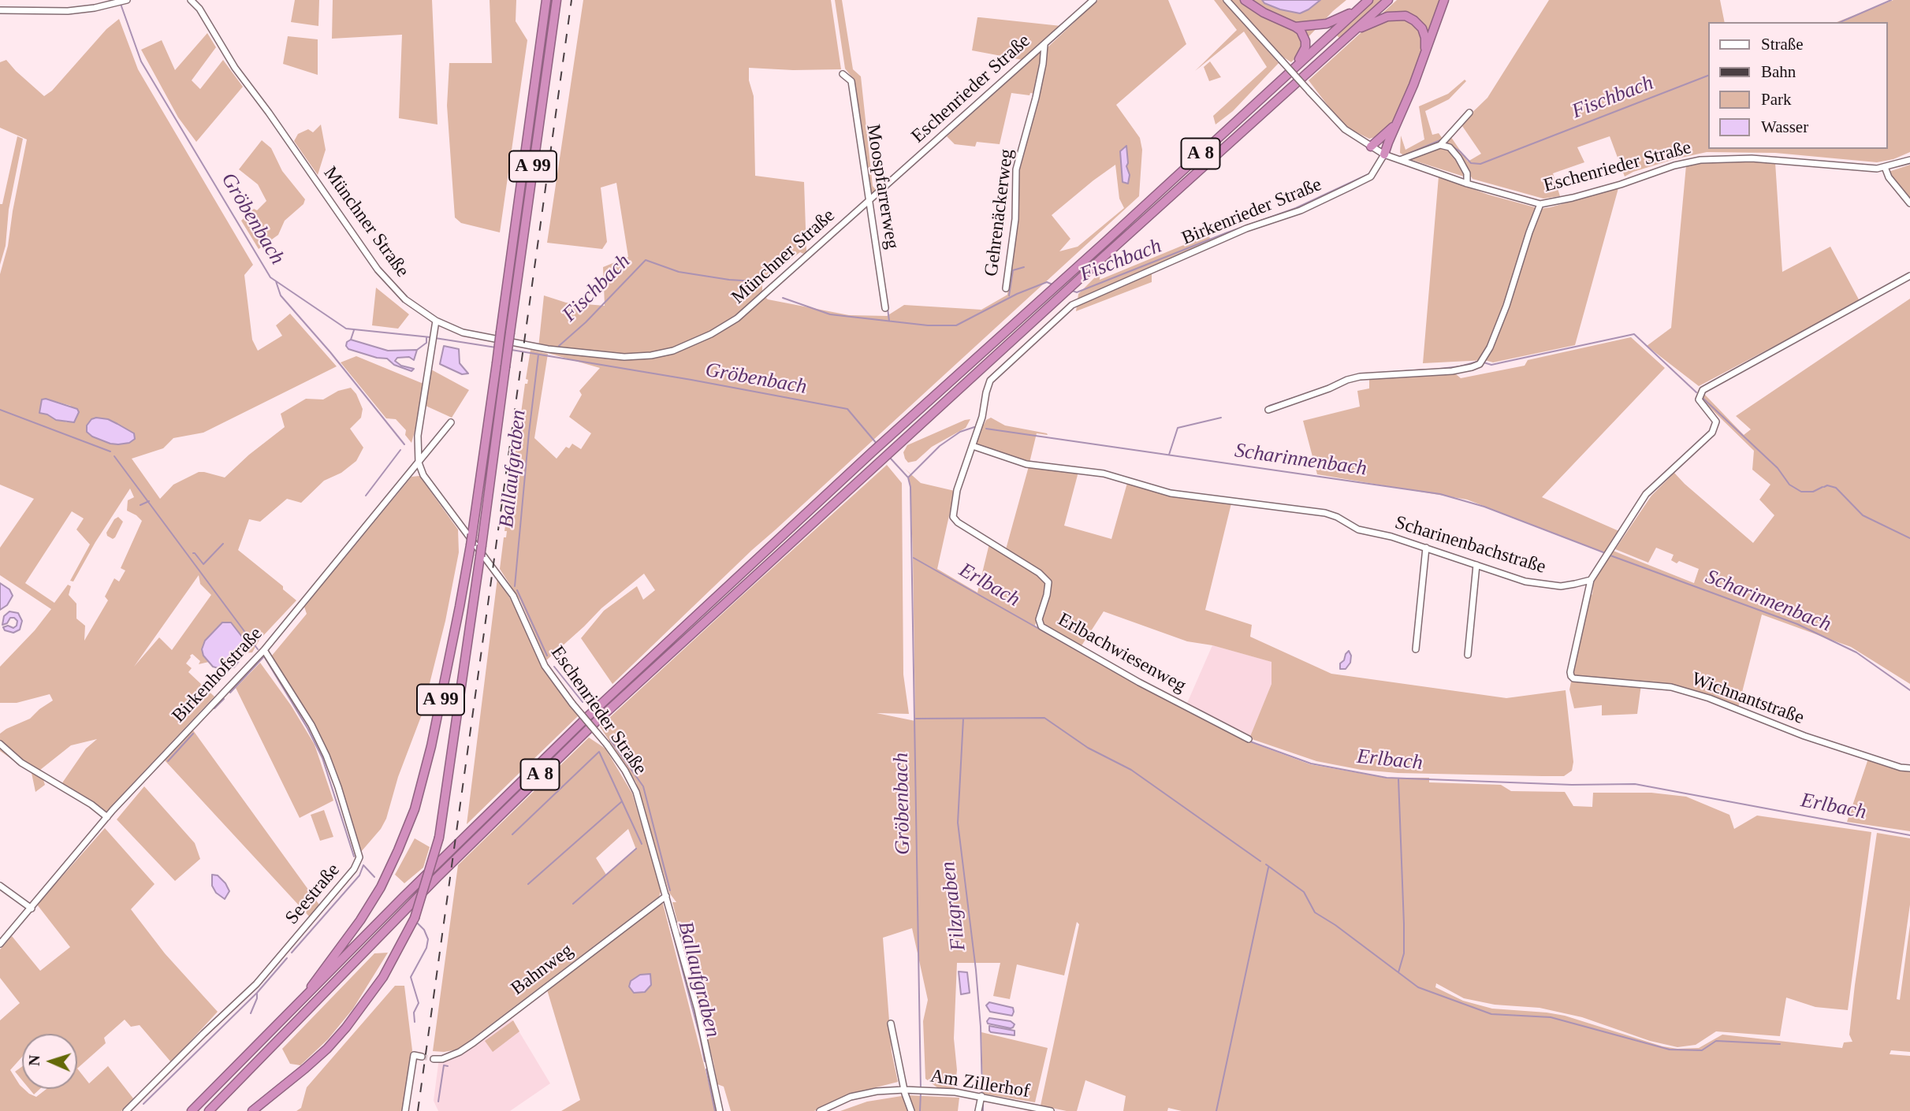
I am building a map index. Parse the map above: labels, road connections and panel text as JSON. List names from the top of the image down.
{
  "streets": {
    "highway": ["A 8", "A 99"],
    "street": [
      "Eschenrieder Straße",
      "Moospfarrerweg",
      "Birkenrieder Straße",
      "Gehrenäckerweg",
      "Münchner Straße",
      "Scharinenbachstraße",
      "Erlbachwiesenweg",
      "Birkenhofstraße",
      "Wichnantstraße",
      "Seestraße",
      "Bahnweg",
      "Am Zillerhof"
    ]
  },
  "crossings": [
    ["Eschenrieder Straße", "Moospfarrerweg"],
    ["Eschenrieder Straße", "Birkenrieder Straße"],
    ["Eschenrieder Straße", "Gehrenäckerweg"],
    ["Eschenrieder Straße", "Münchner Straße"],
    ["Eschenrieder Straße", "Birkenhofstraße"],
    ["Eschenrieder Straße", "Bahnweg"],
    ["A 8", "A 99"],
    ["Moospfarrerweg", "Münchner Straße"],
    ["Birkenrieder Straße", "Scharinenbachstraße"],
    ["Birkenrieder Straße", "Erlbachwiesenweg"],
    ["Scharinenbachstraße", "Erlbachwiesenweg"],
    ["Scharinenbachstraße", "Wichnantstraße"],
    ["Birkenhofstraße", "Seestraße"]
  ],
  "water": [
    "Fischbach",
    "Gröbenbach",
    "Scharinnenbach",
    "Ballaufgraben",
    "Erlbach",
    "Filzgraben"
  ],
  "legend": [
    "Straße",
    "Bahn",
    "Park",
    "Wasser"
  ],
  "north": "left"
}
